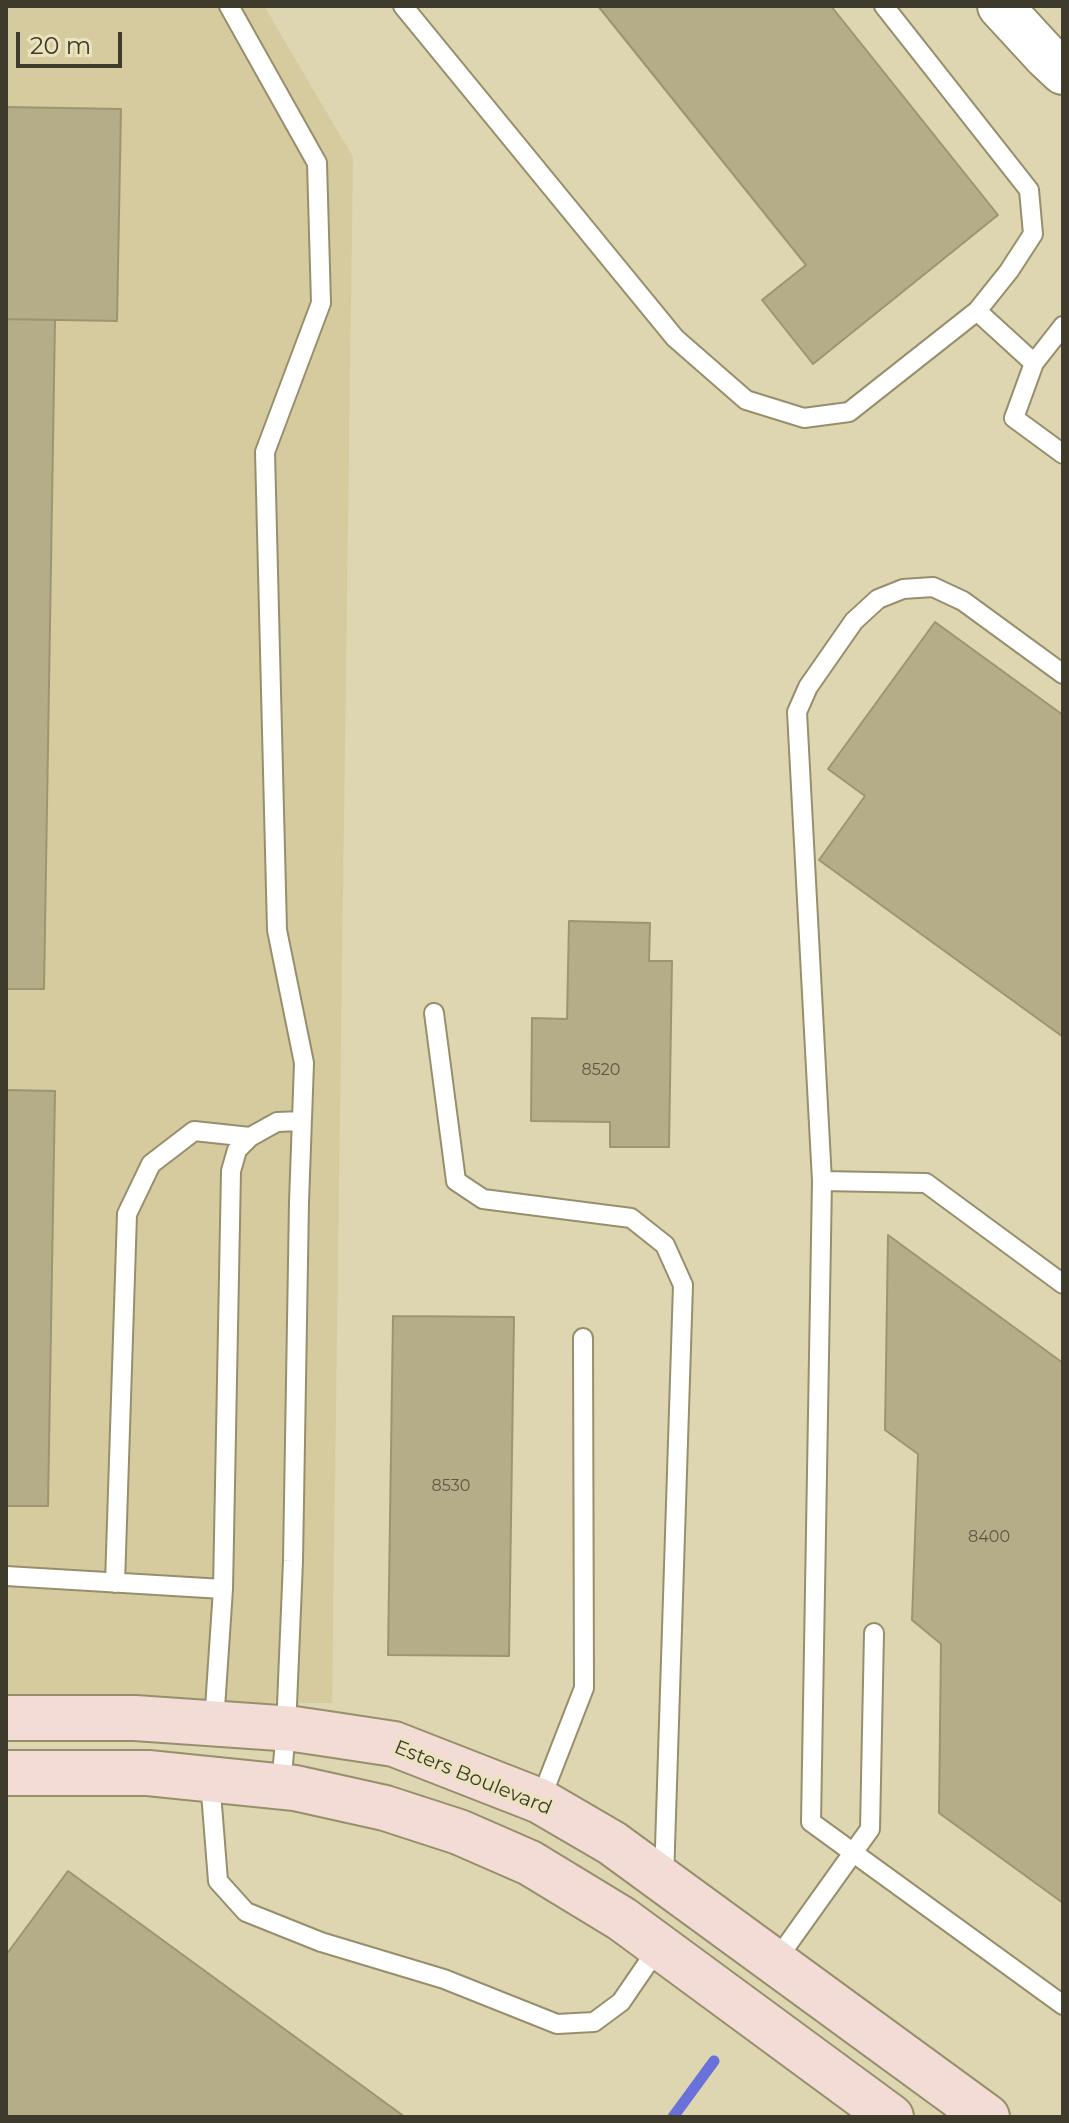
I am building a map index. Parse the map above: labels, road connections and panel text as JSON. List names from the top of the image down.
{
  "streets": {
    "main road": ["Esters Boulevard"]
  },
  "house_numbers": ["8520", "8530", "8400"],
  "scale_bar": "20 m"
}
